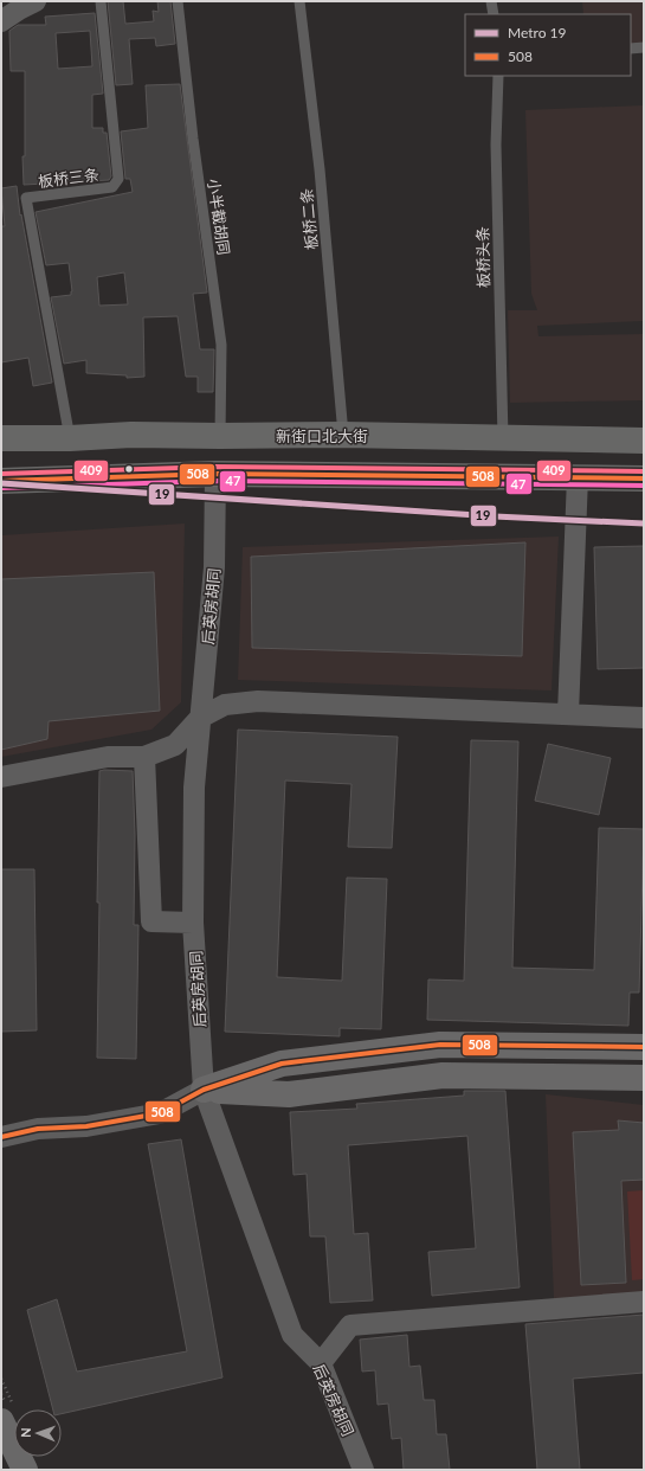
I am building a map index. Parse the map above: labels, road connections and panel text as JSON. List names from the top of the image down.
{
  "streets": {
    "main road": ["新街口北大街"],
    "street": ["后英房胡同"],
    "lane": [
      "板桥三条",
      "小半截胡同",
      "板桥二条",
      "板桥头条"
    ]
  },
  "crossings": [
    ["板桥三条", "新街口北大街"],
    ["小半截胡同", "新街口北大街"],
    ["板桥二条", "新街口北大街"],
    ["板桥头条", "新街口北大街"]
  ],
  "lines": [
    "transit line 409",
    "transit line 508",
    "transit line 47",
    "metro line 19"
  ],
  "legend": ["Metro 19", "508"],
  "north": "left"
}
